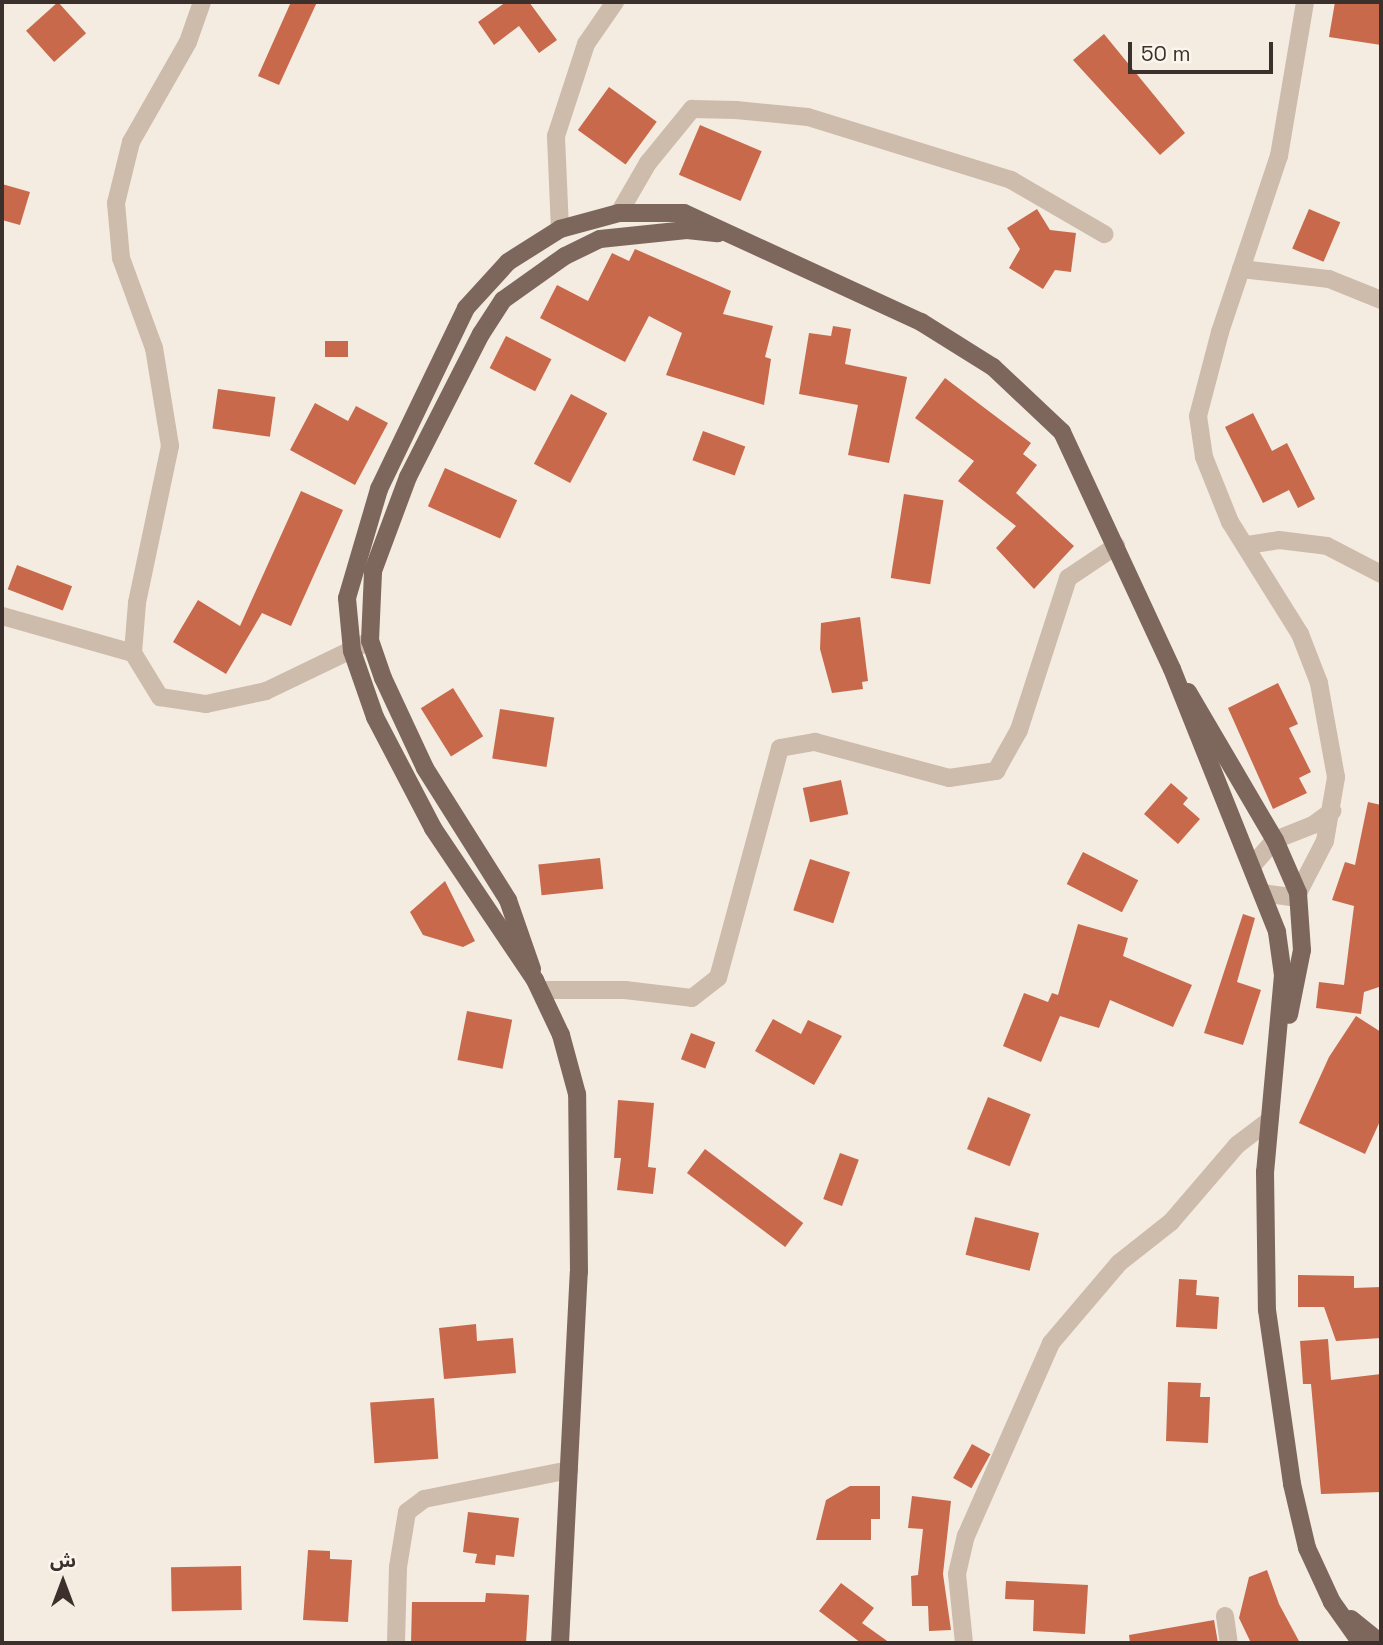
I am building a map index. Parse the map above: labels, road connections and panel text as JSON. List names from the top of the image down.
{
  "scale_bar": "50 m",
  "north": "top"
}
